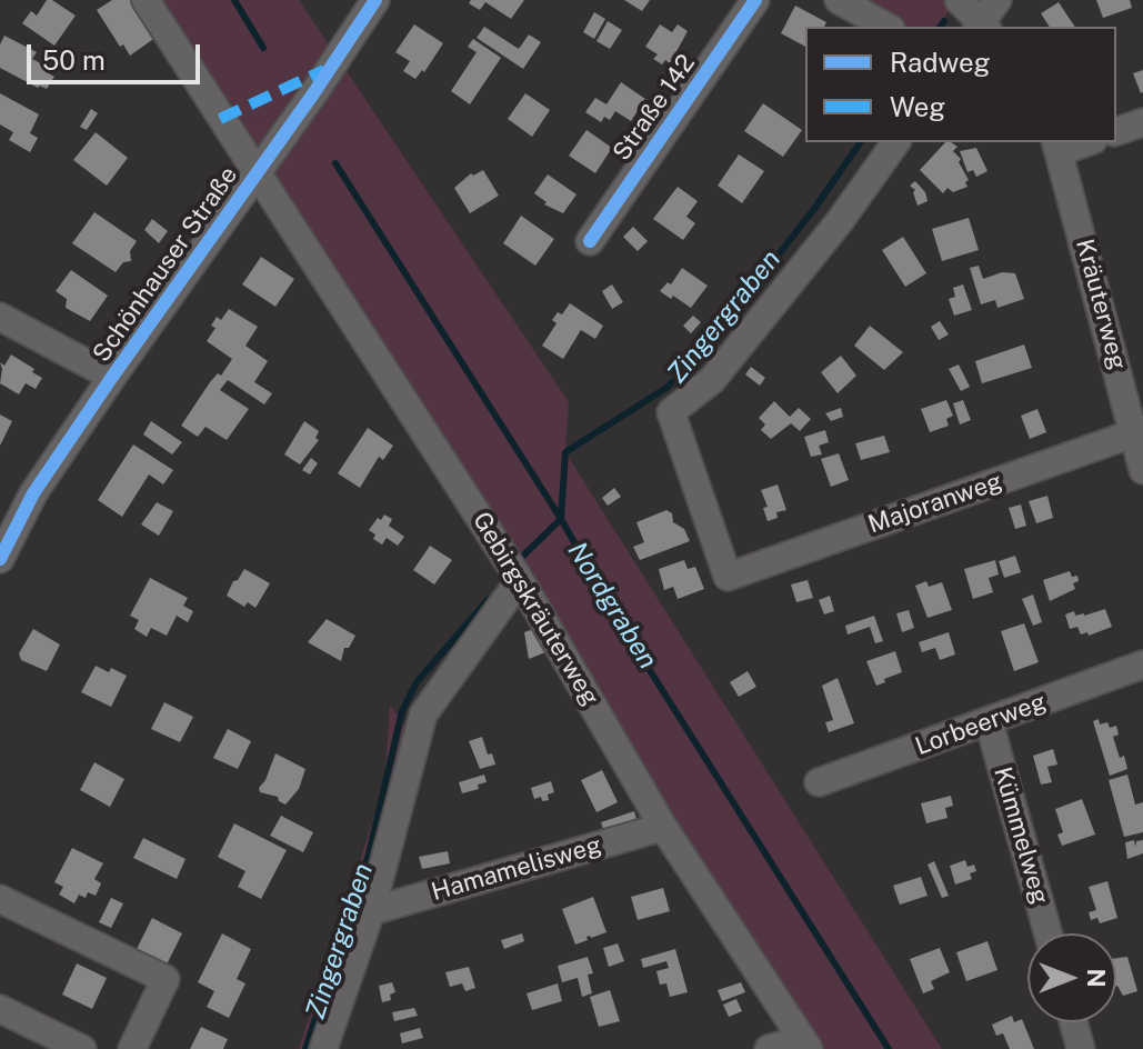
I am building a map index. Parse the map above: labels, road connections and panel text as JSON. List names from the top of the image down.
{
  "streets": {
    "street": [
      "Straße 142",
      "Schönhauser Straße",
      "Kräuterweg",
      "Majoranweg",
      "Gebirgskräuterweg",
      "Lorbeerweg",
      "Kümmelweg",
      "Hamamelisweg"
    ]
  },
  "crossings": [
    ["Schönhauser Straße", "Gebirgskräuterweg"],
    ["Kräuterweg", "Majoranweg"],
    ["Gebirgskräuterweg", "Hamamelisweg"],
    ["Lorbeerweg", "Kümmelweg"]
  ],
  "water": ["Zingergraben", "Nordgraben"],
  "legend": ["Radweg", "Weg"],
  "scale_bar": "50 m",
  "north": "right"
}
